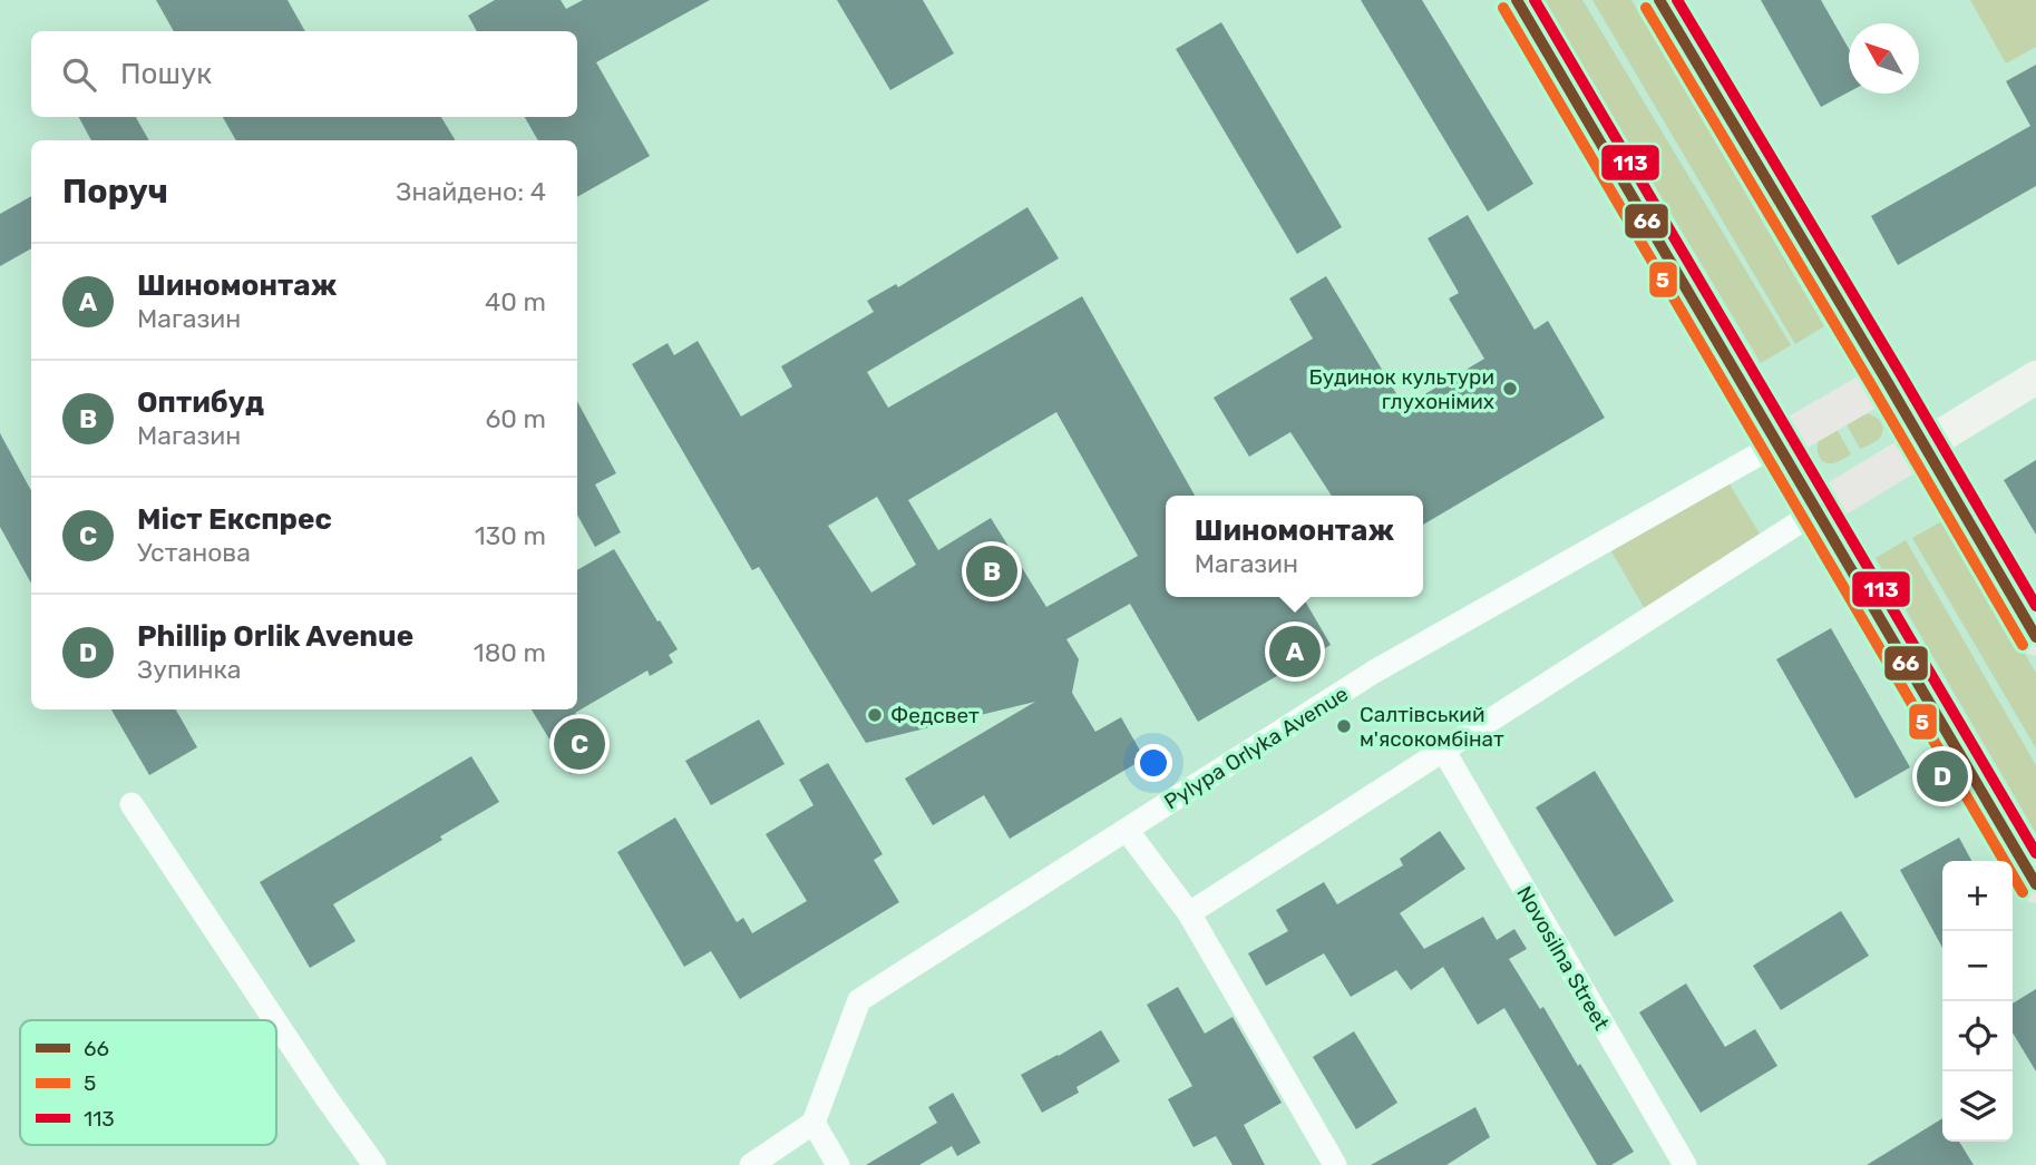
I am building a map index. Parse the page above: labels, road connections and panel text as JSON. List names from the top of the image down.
{
  "streets": {
    "street": ["Pylypa Orlyka Avenue", "Novosilna Street"]
  },
  "places": ["Будинок культури глухонімих", "Федсвет", "Салтівський м'ясокомбінат"],
  "lines": ["transit line 66", "transit line 113", "transit line 5"],
  "legend": ["66", "5", "113"],
  "north": "top left",
  "page": {
    "search": "Пошук",
    "heading": ["Поруч", "Знайдено: 4"],
    "list": [
      {
        "mark": "A",
        "name": "Шиномонтаж",
        "note": "Магазин",
        "value": "40 m"
      },
      {
        "mark": "B",
        "name": "Оптибуд",
        "note": "Магазин",
        "value": "60 m"
      },
      {
        "mark": "C",
        "name": "Міст Експрес",
        "note": "Установа",
        "value": "130 m"
      },
      {
        "mark": "D",
        "name": "Phillip Orlik Avenue",
        "note": "Зупинка",
        "value": "180 m"
      }
    ],
    "popup": ["Шиномонтаж", "Магазин"],
    "pins": [
      "B",
      "A",
      "C",
      "D"
    ],
    "map_buttons": ["+", "−"]
  }
}
